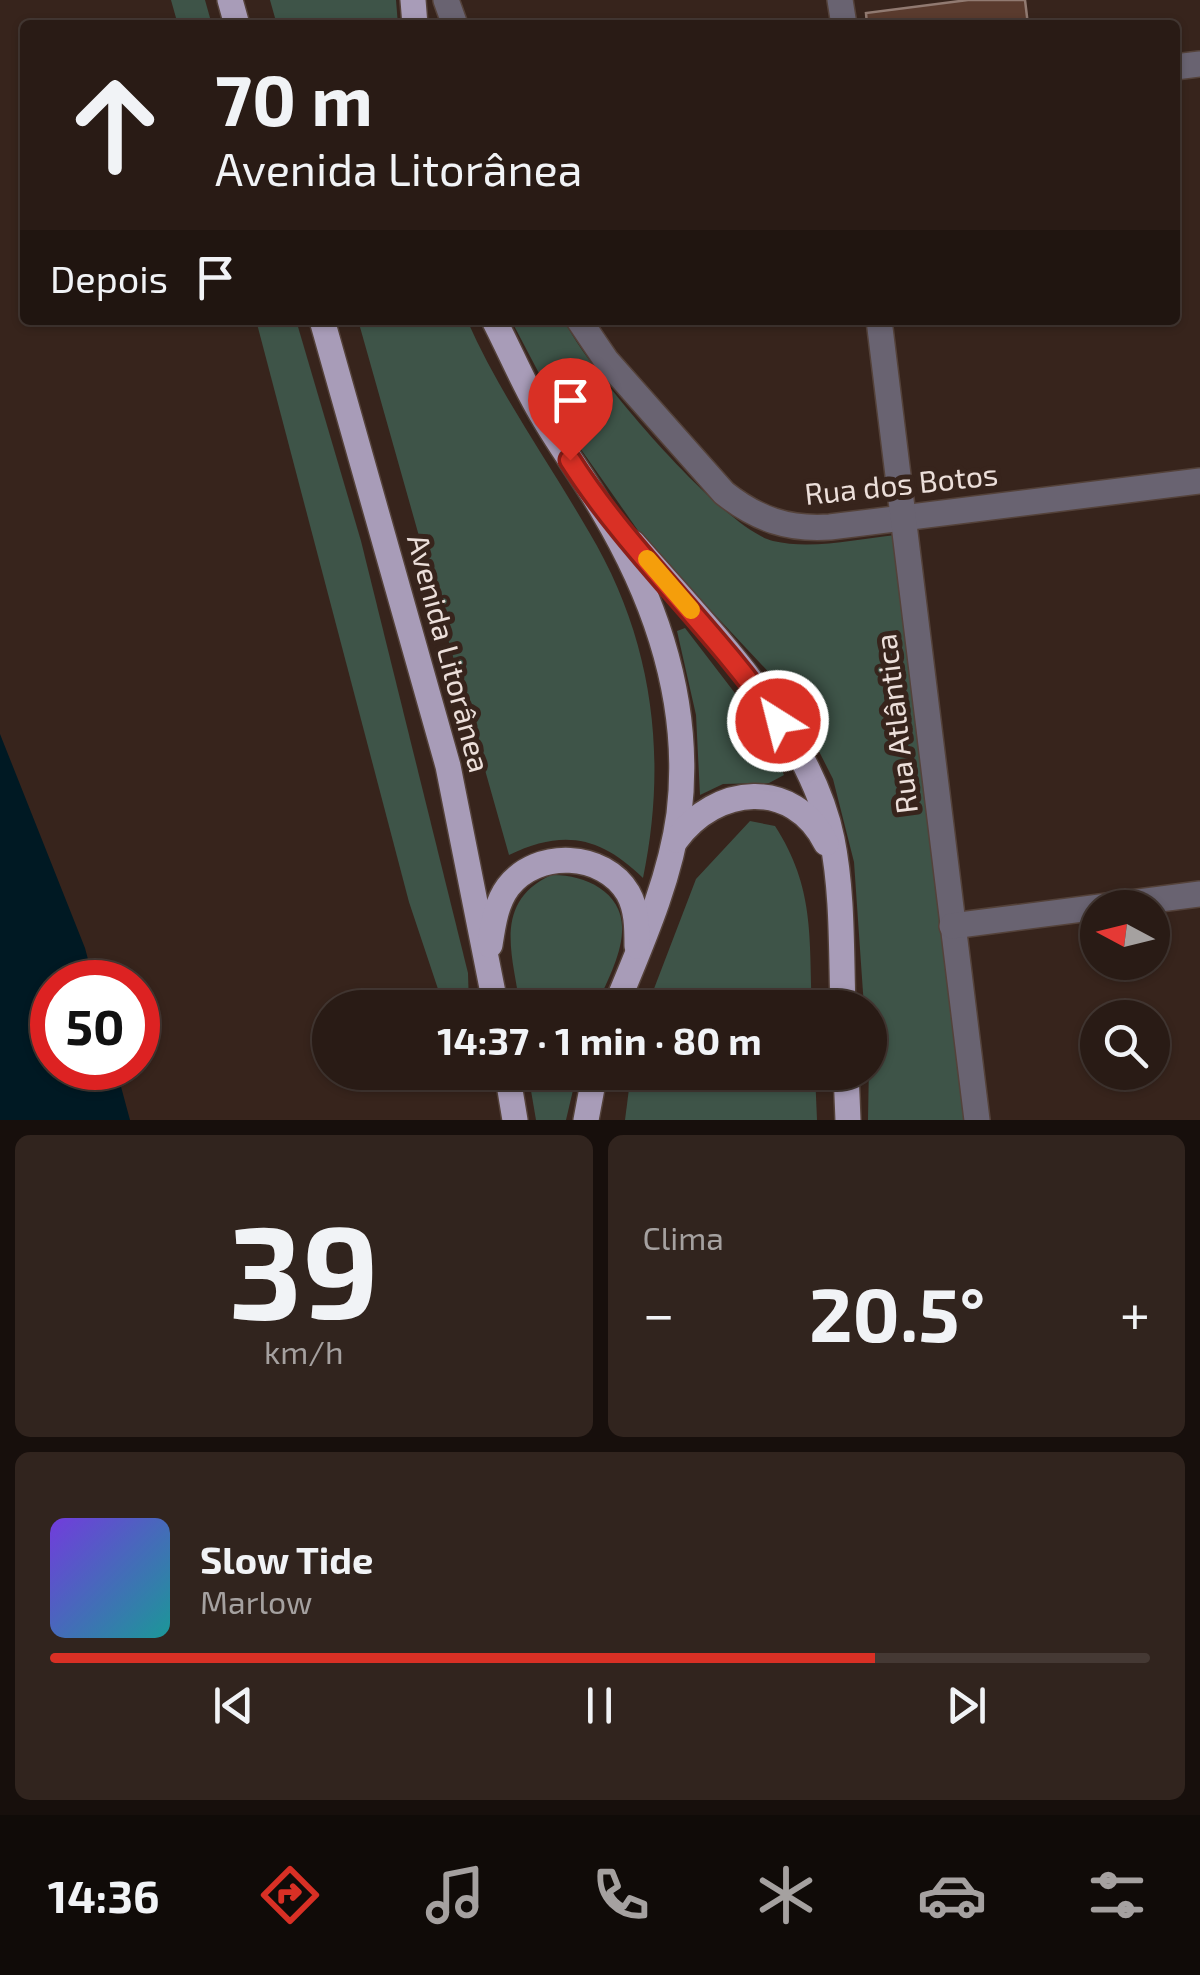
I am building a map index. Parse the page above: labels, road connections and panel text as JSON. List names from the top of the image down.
{
  "streets": {
    "main road": ["Avenida Litorânea"],
    "street": ["Rua dos Botos", "Rua Atlântica"]
  },
  "crossings": [
    ["Rua dos Botos", "Rua Atlântica"]
  ],
  "north": "left",
  "page": {
    "turn": ["70 m", "Avenida Litorânea"],
    "then": "Depois",
    "limit": "50",
    "trip": "14:37 · 1 min · 80 m",
    "tile": [
      ["39", "km/h"],
      "Clima"
    ],
    "heat": ["−", "20.5°", "+"],
    "song": ["Slow Tide", "Marlow"],
    "tabs": "14:36"
  }
}
